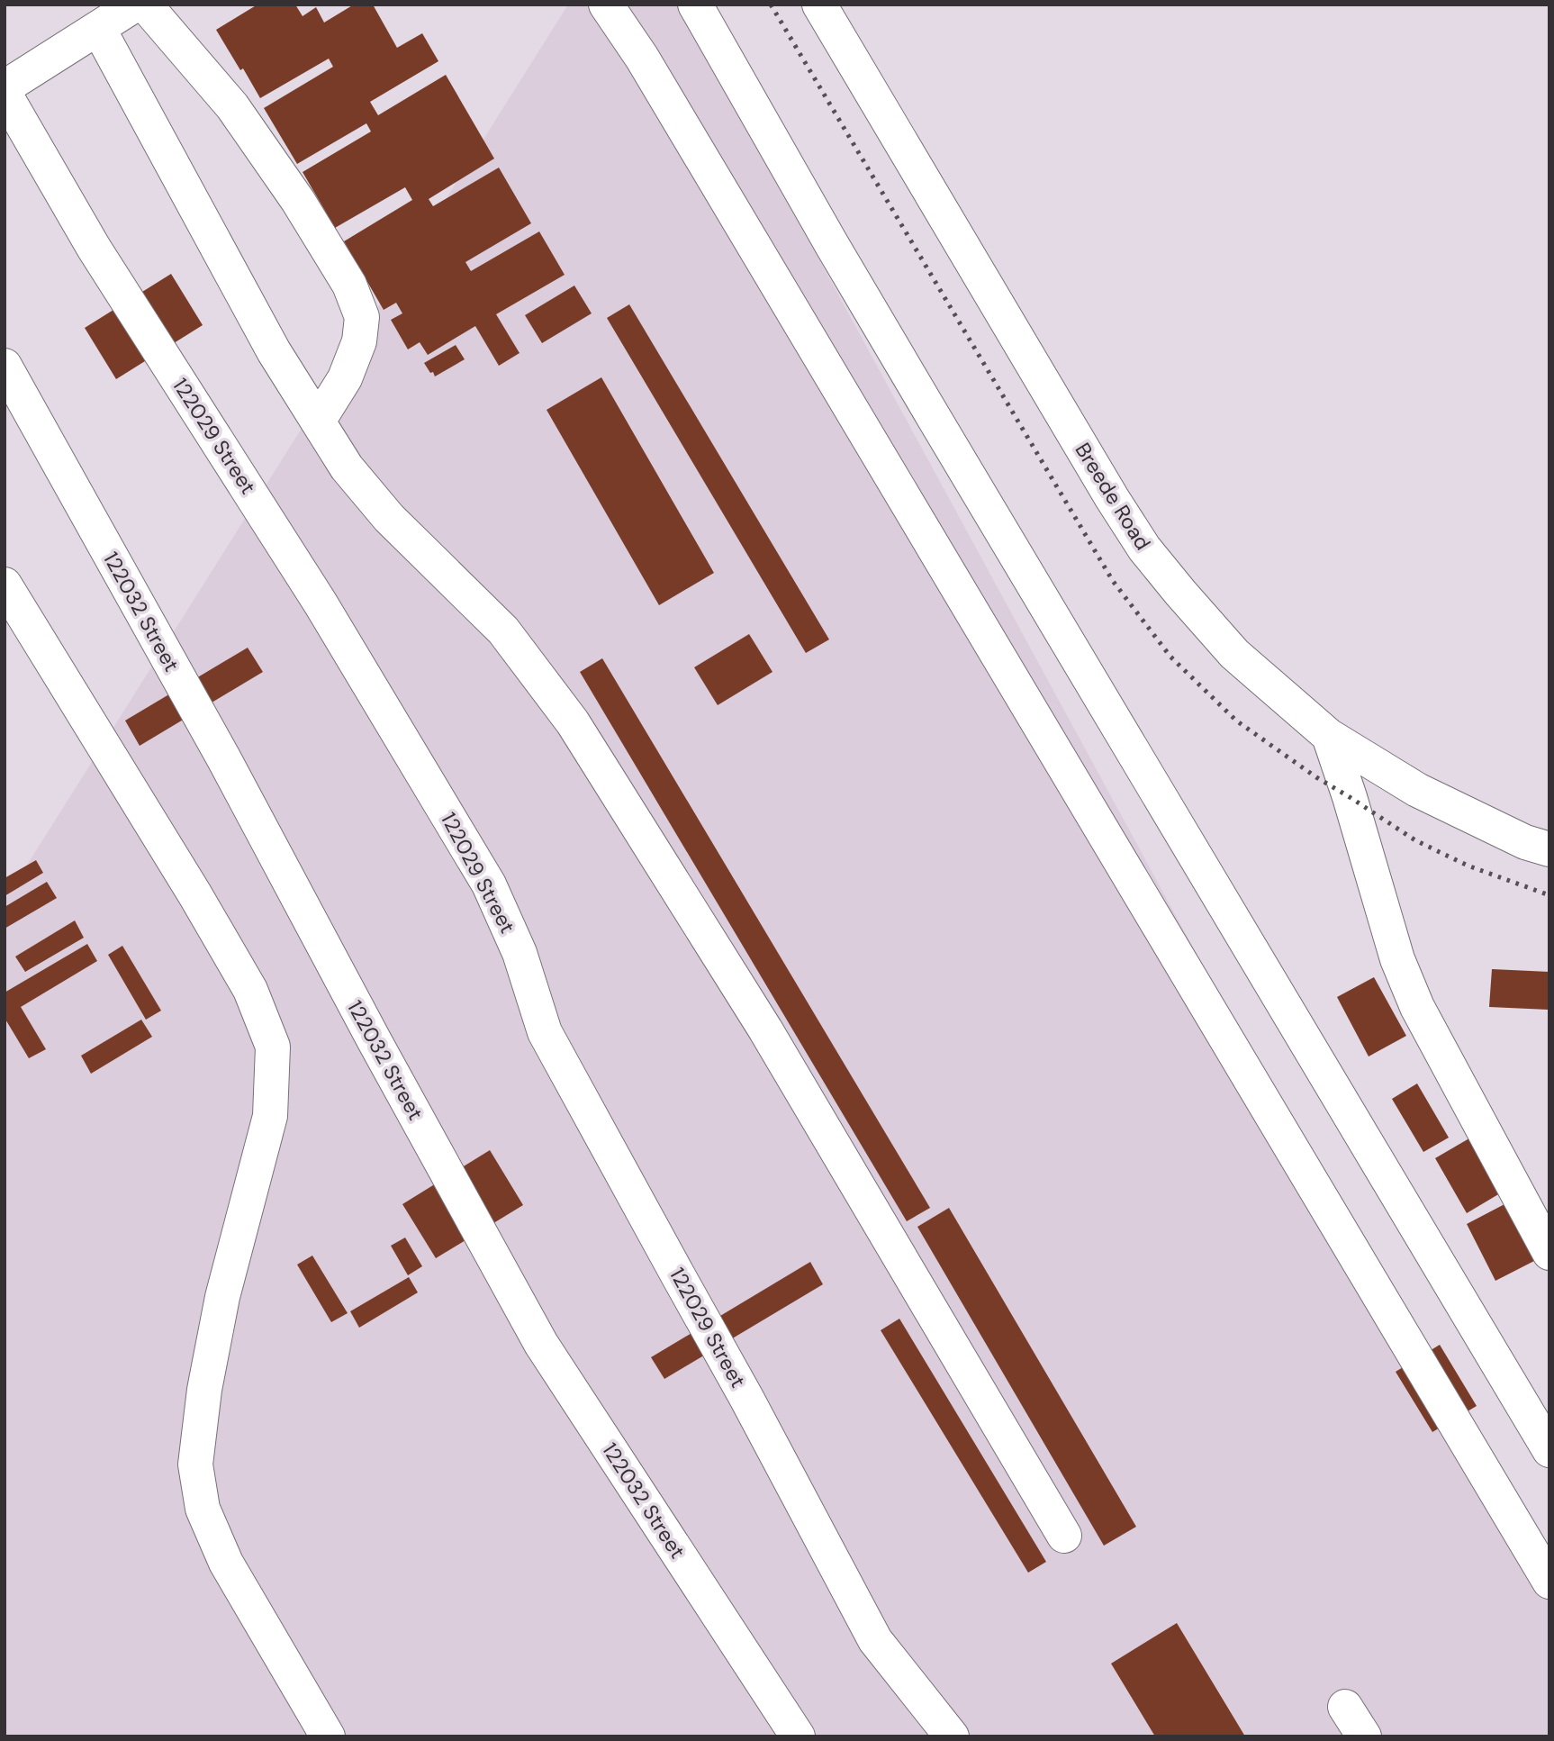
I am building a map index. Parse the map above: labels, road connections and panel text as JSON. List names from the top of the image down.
{
  "streets": {
    "street": ["122029 Street", "Breede Road", "122032 Street"]
  }
}
